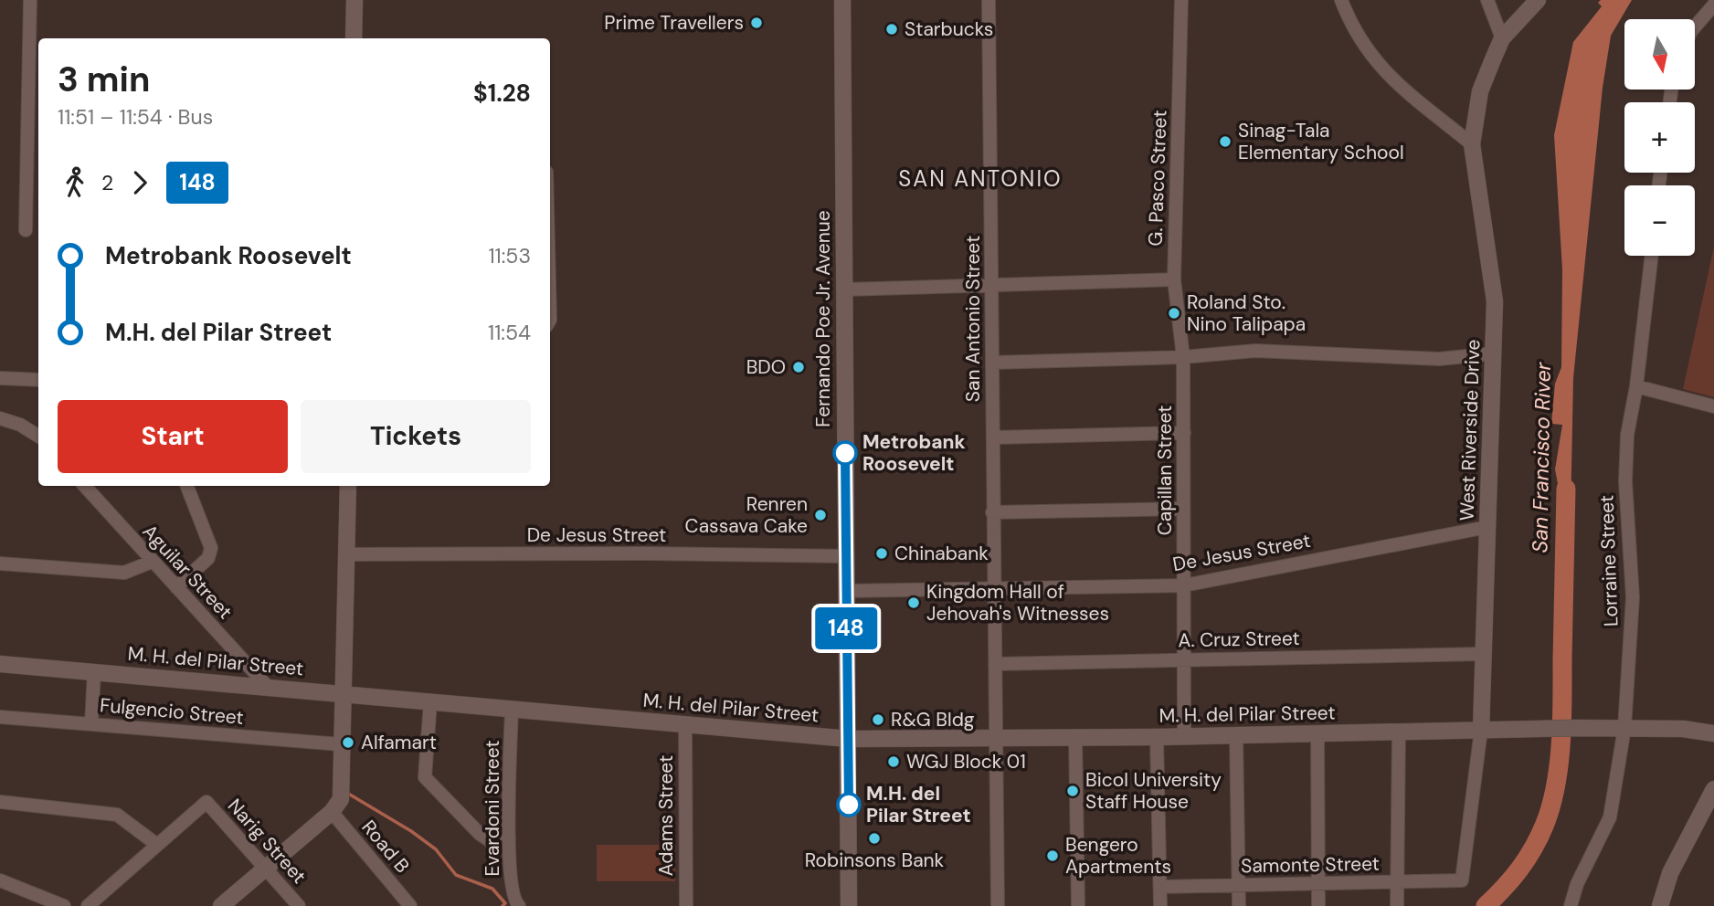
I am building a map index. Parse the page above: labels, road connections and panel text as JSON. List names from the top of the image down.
{
  "streets": {
    "street": [
      "G. Pasco Street",
      "Fernando Poe Jr. Avenue",
      "San Antonio Street",
      "West Riverside Drive",
      "Capillan Street",
      "De Jesus Street",
      "Lorraine Street",
      "Aguilar Street",
      "A. Cruz Street",
      "M. H. del Pilar Street",
      "Fulgencio Street",
      "Evardoni Street",
      "Adams Street",
      "Narig Street",
      "Road B",
      "Samonte Street"
    ]
  },
  "crossings": [
    ["G. Pasco Street", "Capillan Street"],
    ["Fernando Poe Jr. Avenue", "De Jesus Street"],
    ["Fernando Poe Jr. Avenue", "M. H. del Pilar Street"],
    ["San Antonio Street", "De Jesus Street"],
    ["San Antonio Street", "A. Cruz Street"],
    ["San Antonio Street", "M. H. del Pilar Street"],
    ["West Riverside Drive", "De Jesus Street"],
    ["West Riverside Drive", "A. Cruz Street"],
    ["West Riverside Drive", "M. H. del Pilar Street"],
    ["West Riverside Drive", "Samonte Street"],
    ["Capillan Street", "De Jesus Street"],
    ["Capillan Street", "A. Cruz Street"],
    ["Capillan Street", "M. H. del Pilar Street"],
    ["Lorraine Street", "M. H. del Pilar Street"],
    ["Aguilar Street", "M. H. del Pilar Street"],
    ["M. H. del Pilar Street", "Evardoni Street"],
    ["M. H. del Pilar Street", "Adams Street"]
  ],
  "districts": ["SAN ANTONIO"],
  "water": ["San Francisco River"],
  "places": [
    "Prime Travellers",
    "Starbucks",
    "Sinag-Tala Elementary School",
    "Roland Sto. Nino Talipapa",
    "BDO",
    "Metrobank Roosevelt",
    "Renren Cassava Cake",
    "Chinabank",
    "Kingdom Hall of Jehovah's Witnesses",
    "R&G Bldg",
    "Alfamart",
    "WGJ Block 01",
    "Bicol University Staff House",
    "M.H. del Pilar Street",
    "Robinsons Bank",
    "Bengero Apartments"
  ],
  "lines": ["bus line 148"],
  "north": "bottom",
  "page": {
    "on_map": "148",
    "map_buttons": ["+", "−"],
    "heading": ["3 min", "11:51 – 11:54 · Bus", "$1.28"],
    "legs": ["2", "148"],
    "list": [
      {
        "name": "Metrobank Roosevelt",
        "value": "11:53"
      },
      {
        "name": "M.H. del Pilar Street",
        "value": "11:54"
      }
    ],
    "buttons": ["Start", "Tickets"]
  }
}
